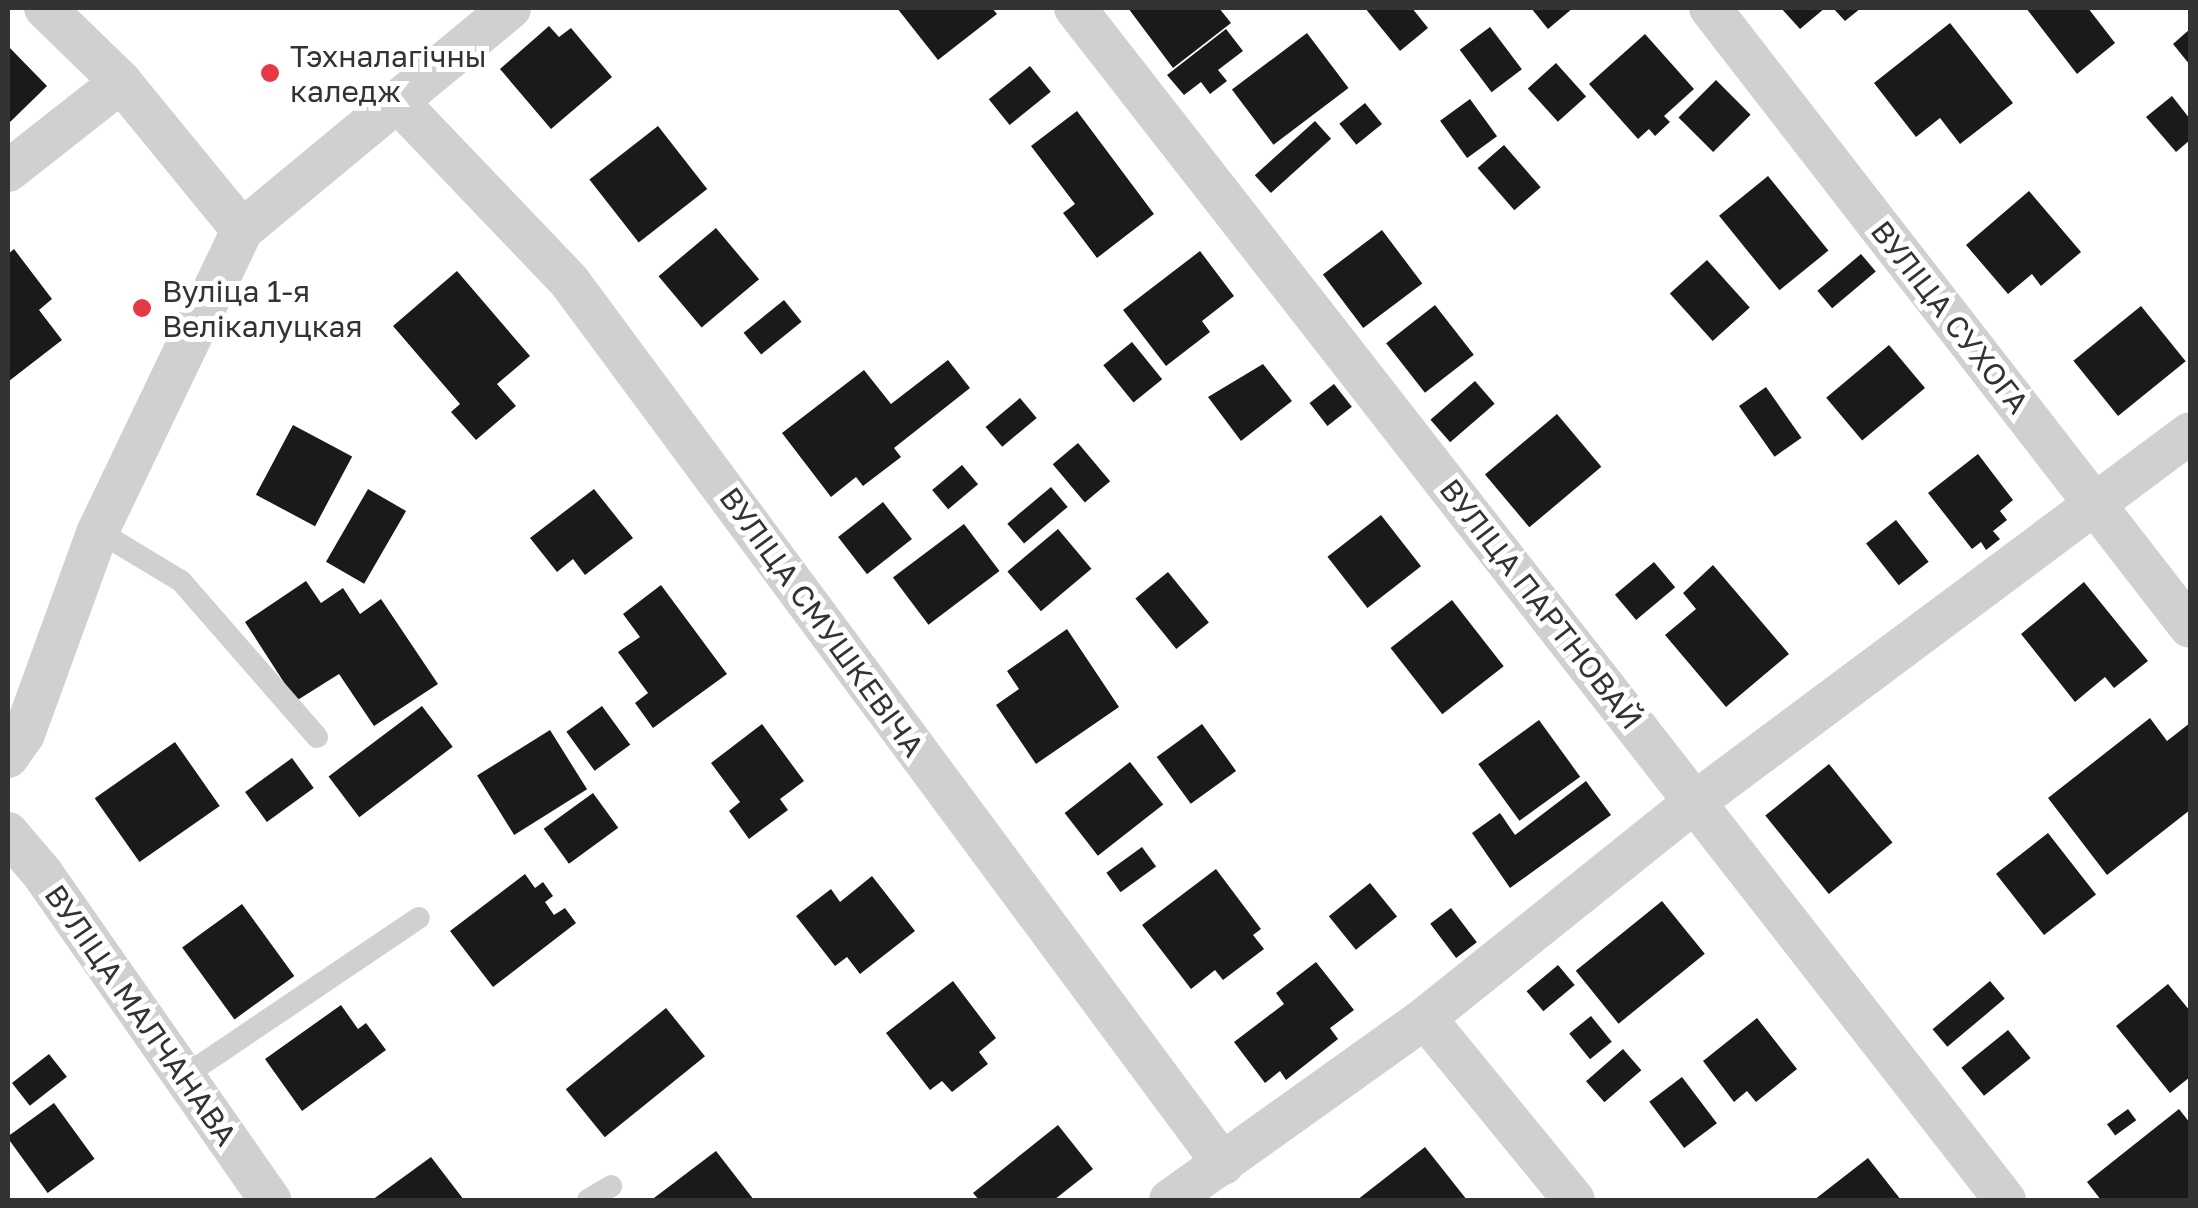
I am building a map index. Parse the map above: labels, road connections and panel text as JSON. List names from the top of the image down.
{
  "streets": {
    "street": [
      "ВУЛІЦА СУХОГА",
      "ВУЛІЦА ПАРТНОВАЙ",
      "ВУЛІЦА СМУШКЕВІЧА",
      "ВУЛІЦА МАЛЧАНАВА"
    ]
  },
  "places": ["Тэхналагічны каледж", "Вуліца 1-я Велікалуцкая"]
}
